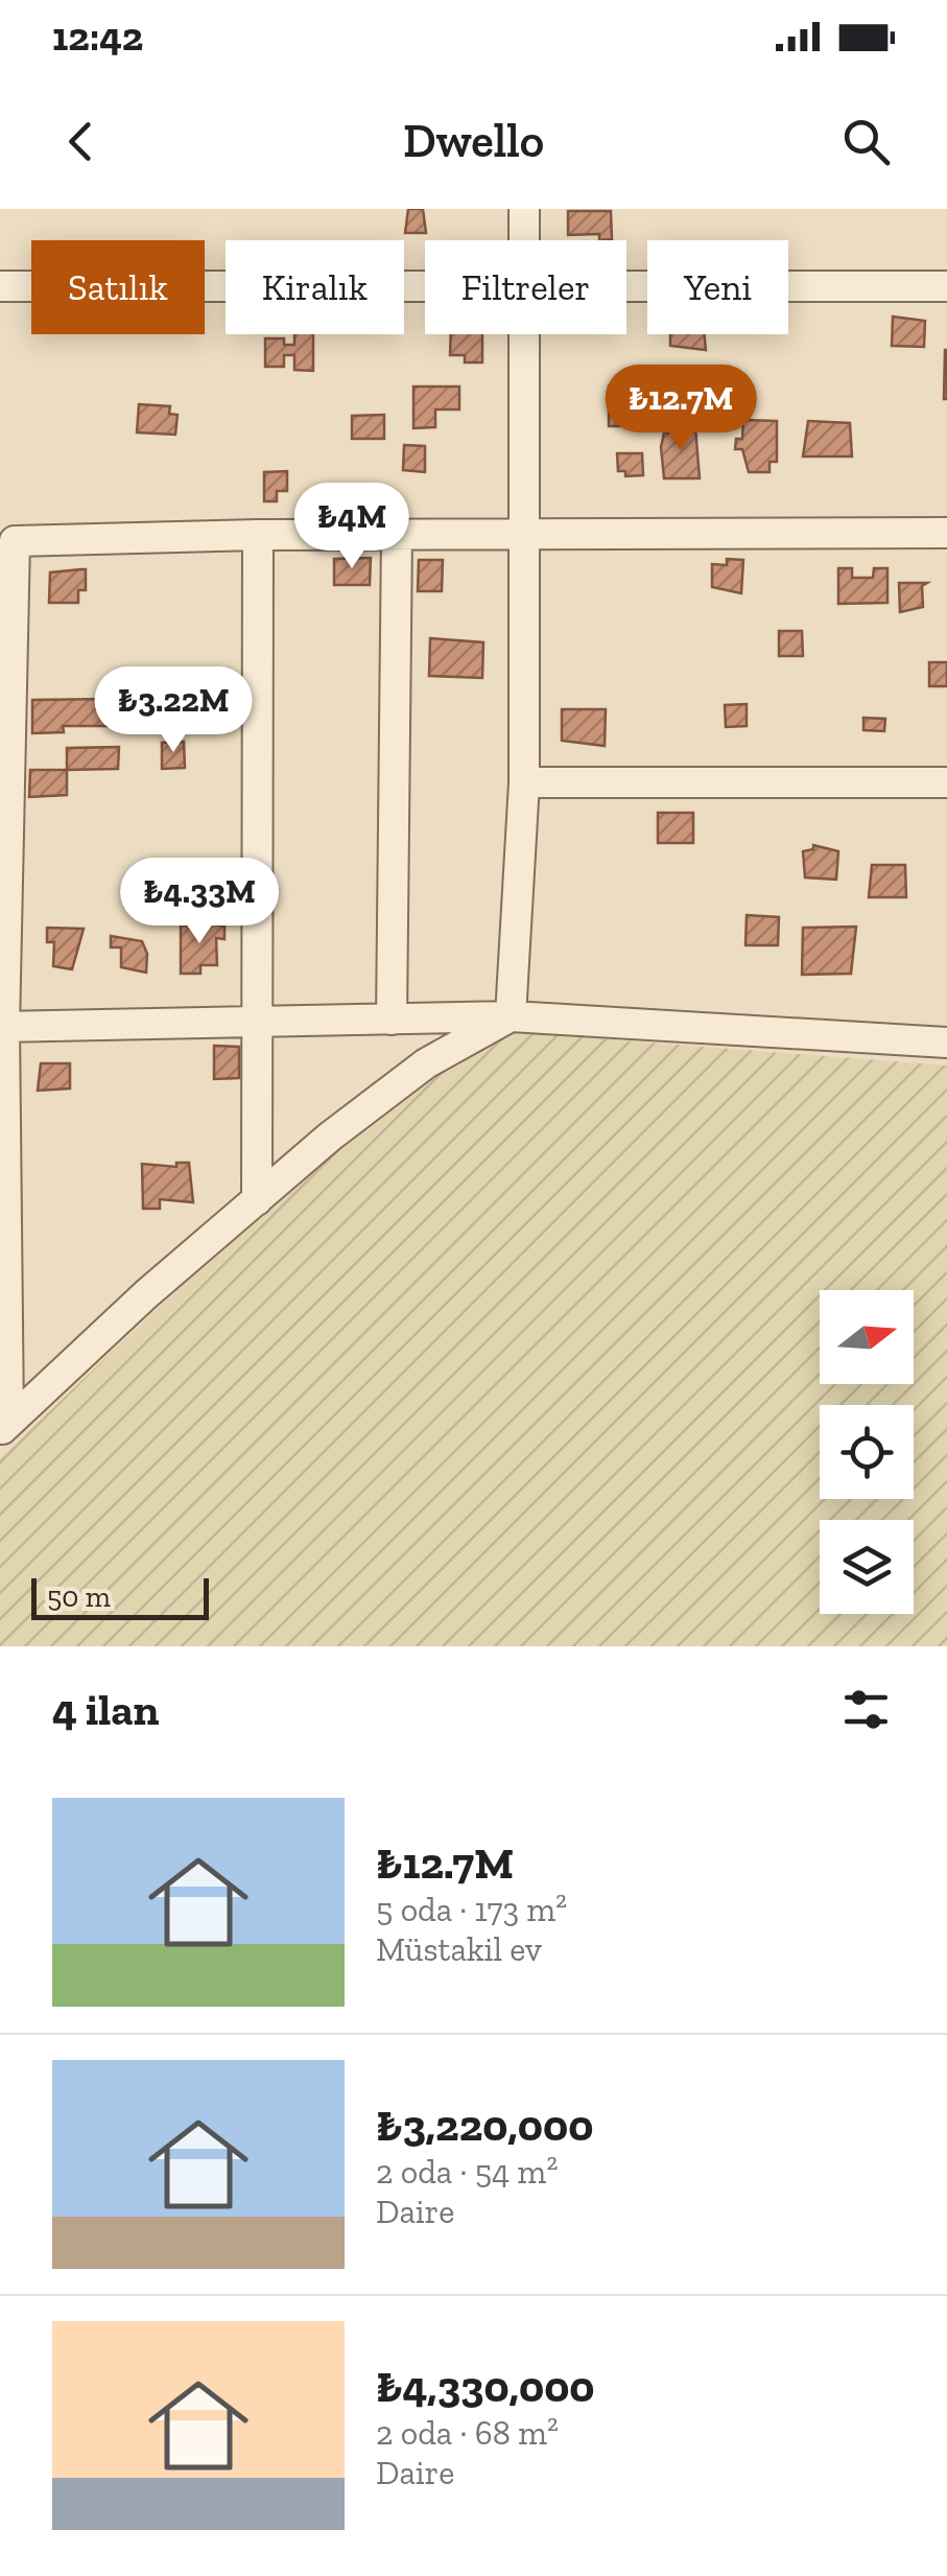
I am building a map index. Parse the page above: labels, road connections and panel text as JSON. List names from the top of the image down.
{
  "scale_bar": "50 m",
  "north": "right",
  "page": {
    "status": "12:42",
    "header": "Dwello",
    "chip": [
      "Satılık",
      "Kiralık",
      "Filtreler",
      "Yeni"
    ],
    "price": [
      "₺12.7M",
      "₺4M",
      "₺3.22M",
      "₺4.33M"
    ],
    "scale": "50 m",
    "heading": "4 ilan",
    "list": [
      {
        "name": "₺12.7M",
        "note": "5 oda · 173 m² · Müstakil ev"
      },
      {
        "name": "₺3,220,000",
        "note": "2 oda · 54 m² · Daire"
      },
      {
        "name": "₺4,330,000",
        "note": "2 oda · 68 m² · Daire"
      }
    ]
  }
}
